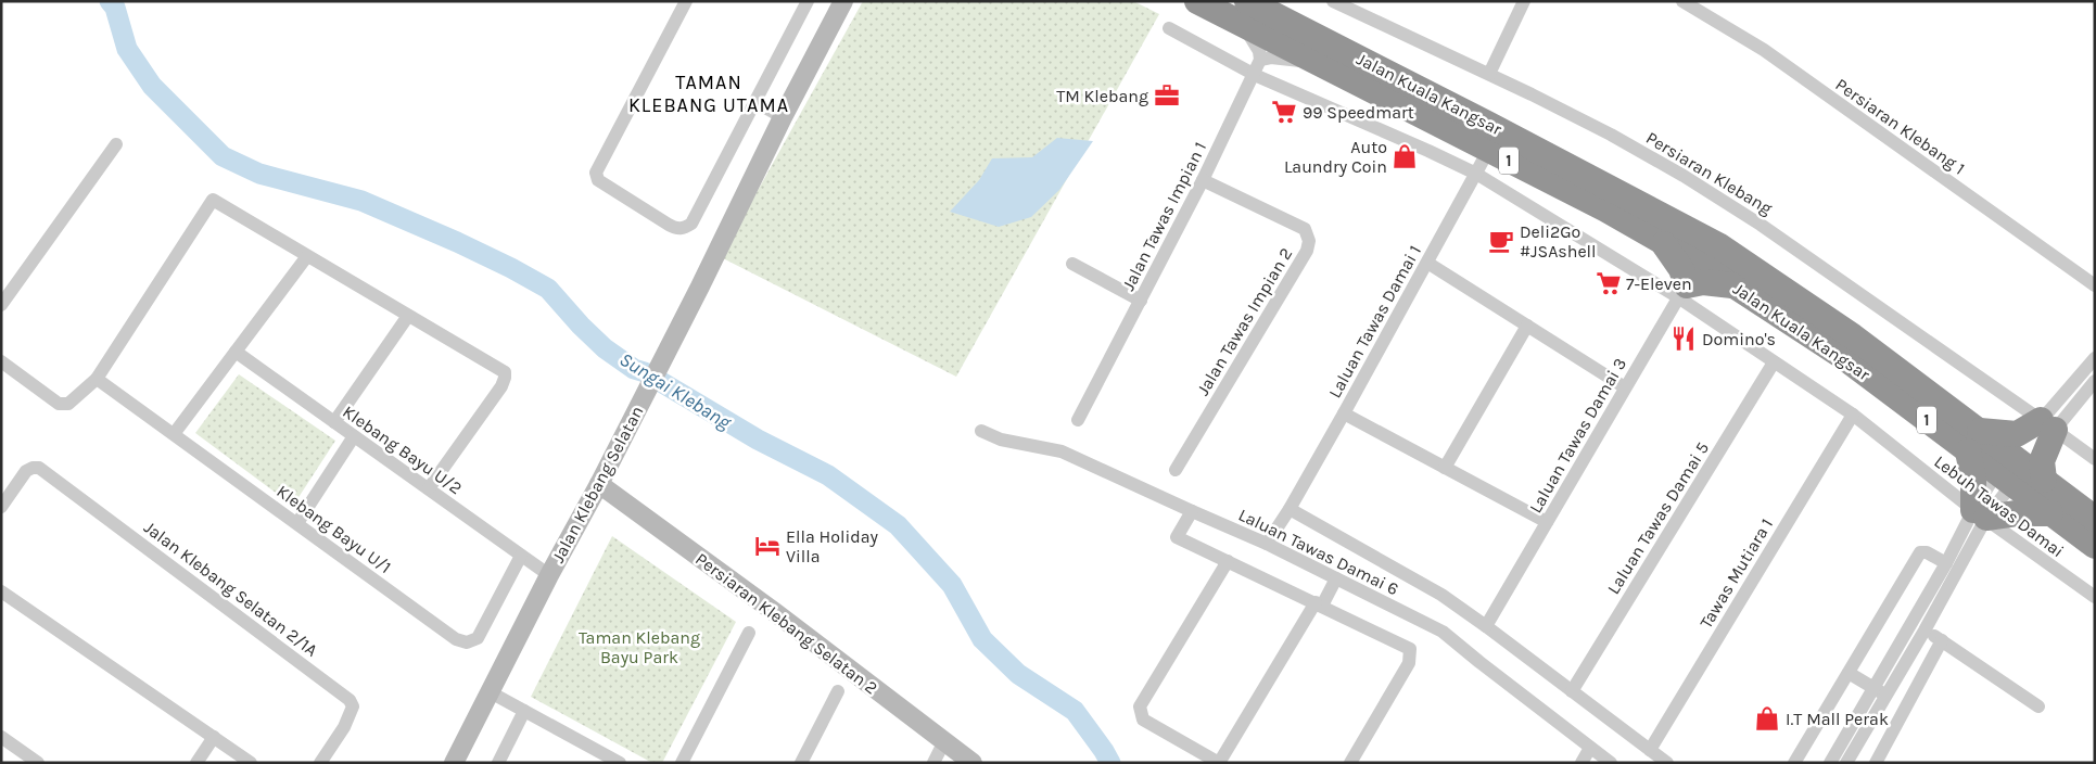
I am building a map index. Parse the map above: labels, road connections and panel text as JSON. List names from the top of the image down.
{
  "streets": {
    "highway": ["Jalan Kuala Kangsar", "1"],
    "street": [
      "Persiaran Klebang 1",
      "Persiaran Klebang",
      "Jalan Tawas Impian 1",
      "Jalan Tawas Impian 2",
      "Laluan Tawas Damai 1",
      "Laluan Tawas Damai 3",
      "Klebang Bayu U/2",
      "Jalan Klebang Selatan",
      "Lebuh Tawas Damai",
      "Laluan Tawas Damai 5",
      "Klebang Bayu U/1",
      "Laluan Tawas Damai 6",
      "Tawas Mutiara 1",
      "Jalan Klebang Selatan 2/1A",
      "Persiaran Klebang Selatan 2"
    ]
  },
  "crossings": [
    ["Jalan Kuala Kangsar", "Laluan Tawas Damai 1"],
    ["Jalan Kuala Kangsar", "Laluan Tawas Damai 3"],
    ["Jalan Tawas Impian 1", "Jalan Tawas Impian 2"],
    ["Jalan Tawas Impian 1", "Lebuh Tawas Damai"],
    ["Laluan Tawas Damai 1", "Lebuh Tawas Damai"],
    ["Laluan Tawas Damai 1", "Laluan Tawas Damai 6"],
    ["Laluan Tawas Damai 3", "Lebuh Tawas Damai"],
    ["Laluan Tawas Damai 3", "Laluan Tawas Damai 6"],
    ["Klebang Bayu U/2", "Jalan Klebang Selatan"],
    ["Klebang Bayu U/2", "Klebang Bayu U/1"],
    ["Jalan Klebang Selatan", "Persiaran Klebang Selatan 2"],
    ["Lebuh Tawas Damai", "Laluan Tawas Damai 5"],
    ["Lebuh Tawas Damai", "Tawas Mutiara 1"],
    ["Laluan Tawas Damai 5", "Laluan Tawas Damai 6"],
    ["Laluan Tawas Damai 6", "Tawas Mutiara 1"]
  ],
  "districts": ["TAMAN KLEBANG UTAMA"],
  "water": ["Sungai Klebang"],
  "parks": ["Taman Klebang Bayu Park"],
  "places": {
    "office": ["TM Klebang"],
    "supermarket": ["99 Speedmart", "7-Eleven"],
    "shop": ["Auto Laundry Coin", "I.T Mall Perak"],
    "cafe": ["Deli2Go #JSAshell"],
    "restaurant": ["Domino's"],
    "hotel": ["Ella Holiday Villa"]
  }
}
